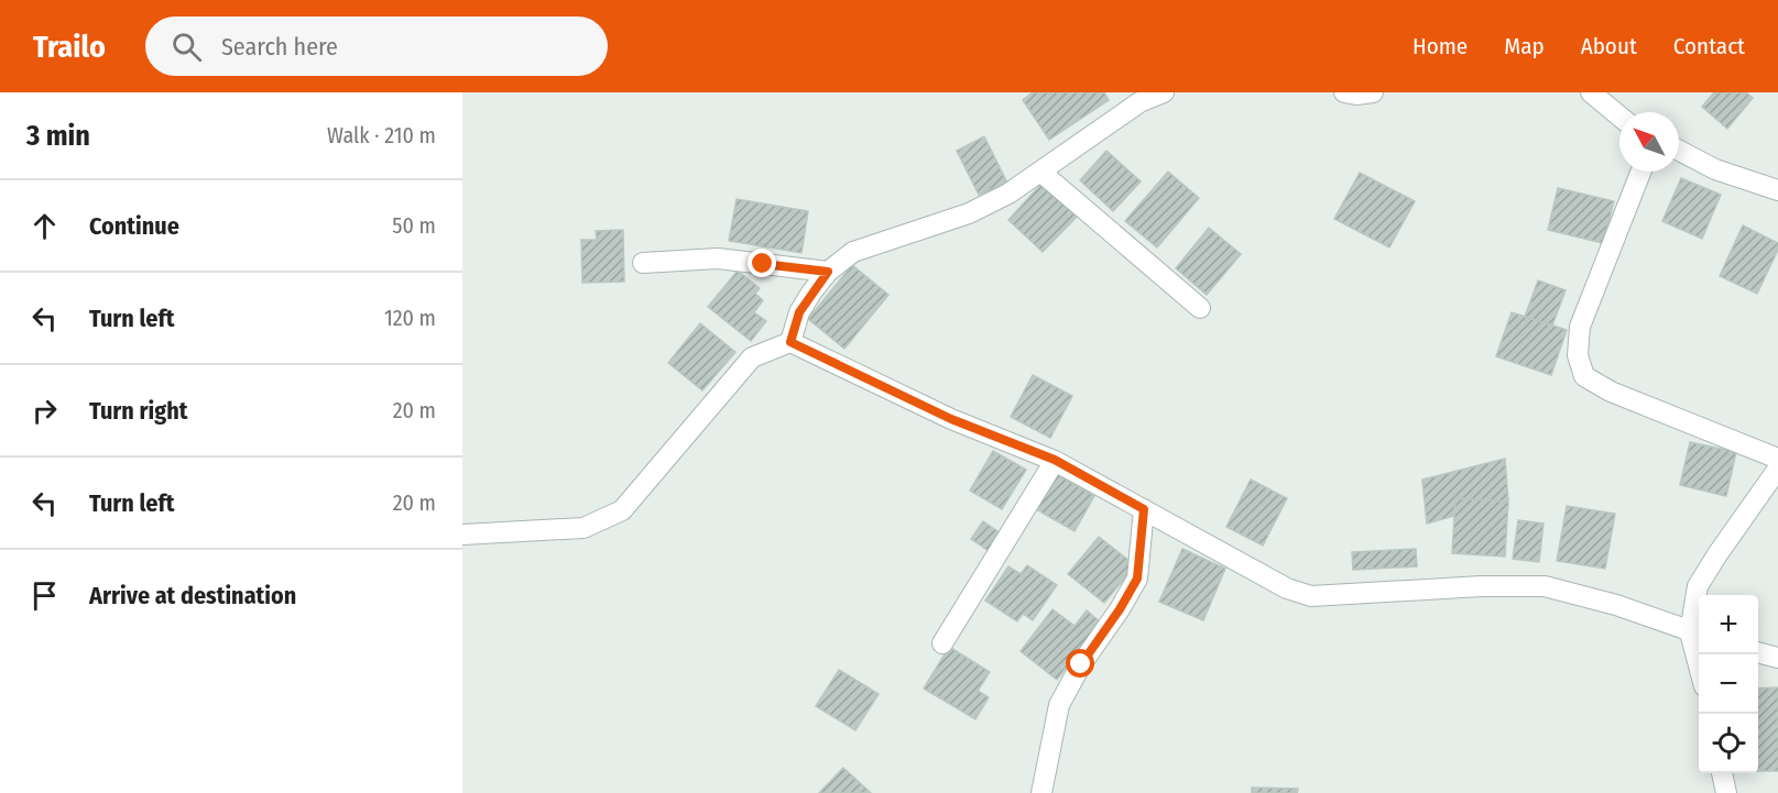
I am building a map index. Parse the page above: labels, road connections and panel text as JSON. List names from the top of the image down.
{
  "north": "top left",
  "page": {
    "header": "Trailo",
    "search": "Search here",
    "nav": [
      "Home",
      "Map",
      "About",
      "Contact"
    ],
    "heading": ["3 min", "Walk · 210 m"],
    "list": [
      ["Continue", "50 m"],
      ["Turn left", "120 m"],
      ["Turn right", "20 m"],
      ["Turn left", "20 m"],
      "Arrive at destination"
    ],
    "map_buttons": ["+", "−"]
  }
}
